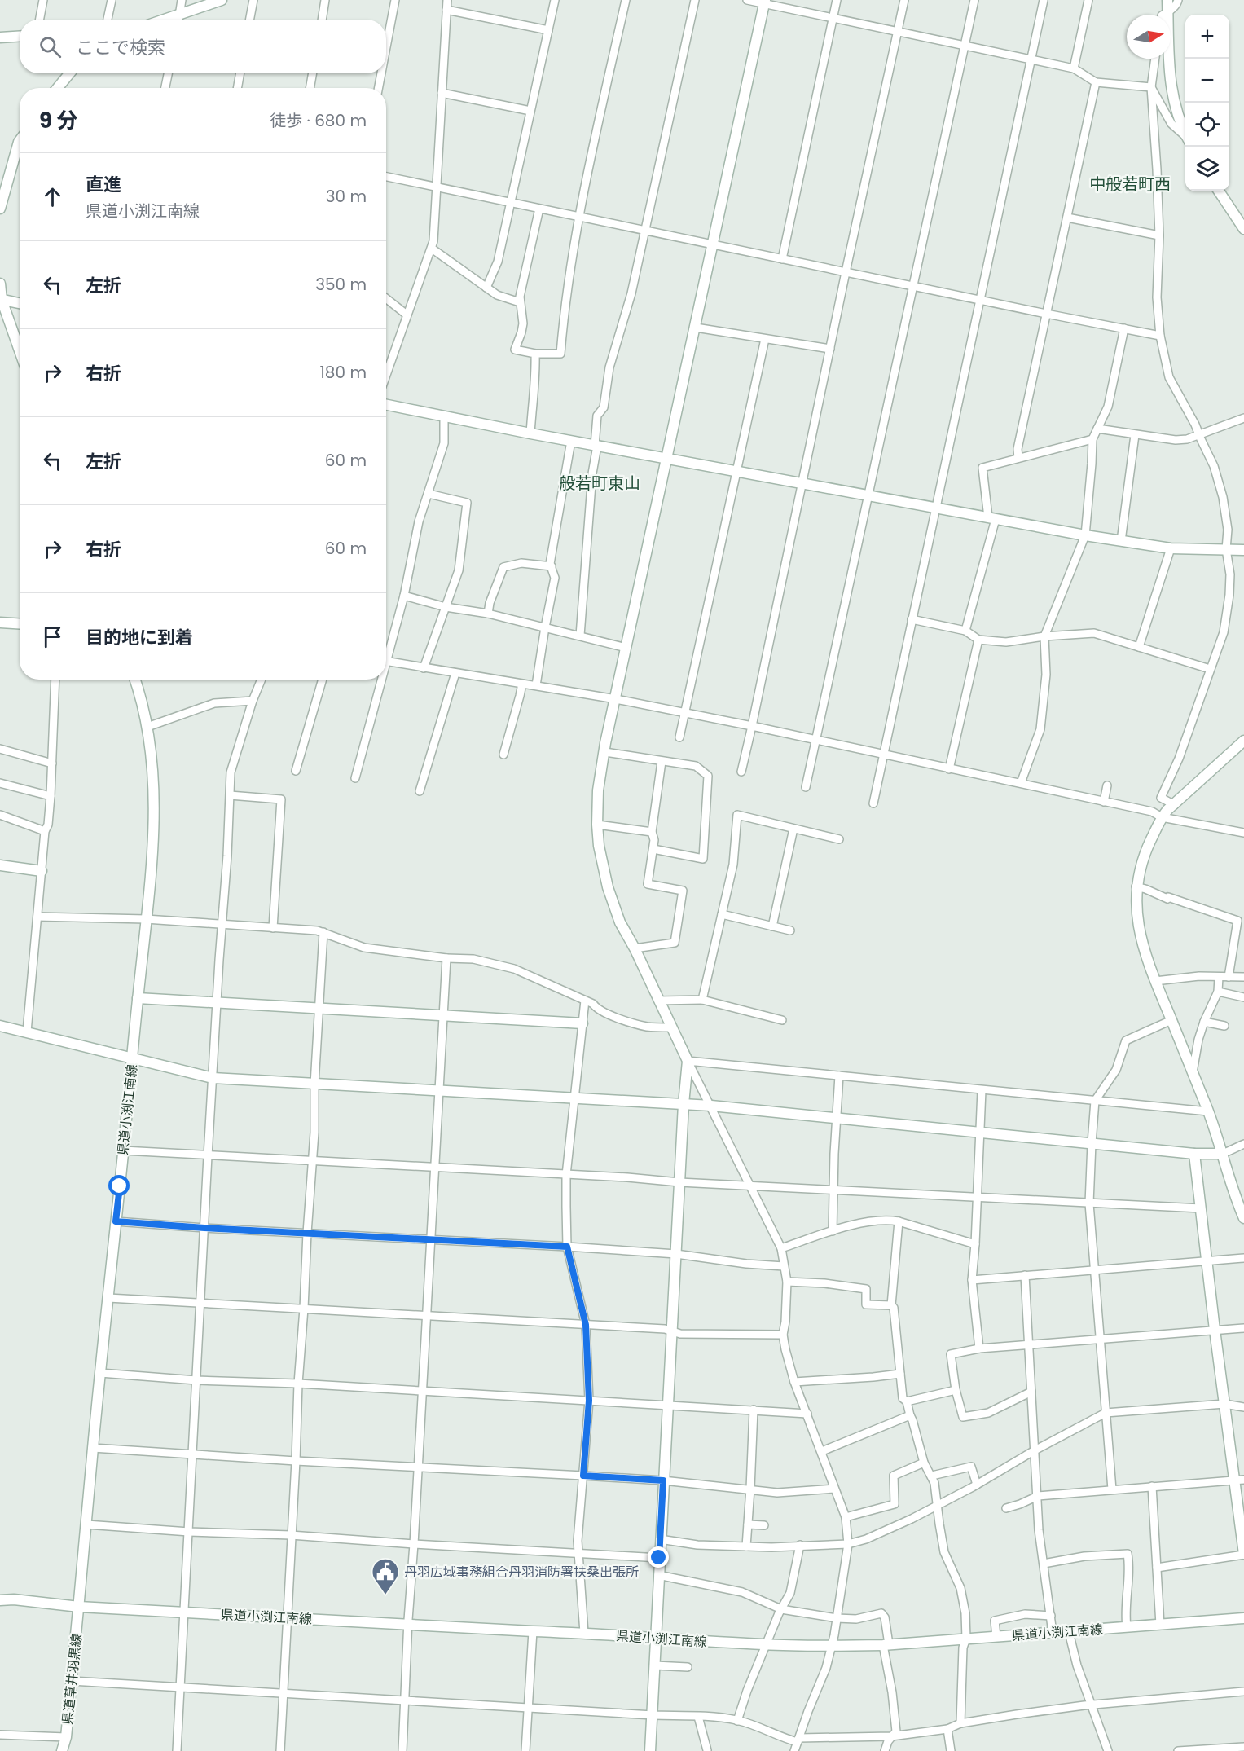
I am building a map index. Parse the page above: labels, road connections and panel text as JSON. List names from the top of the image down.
{
  "streets": {
    "street": ["県道小渕江南線", "県道草井羽黒線"]
  },
  "crossings": [
    ["県道小渕江南線", "県道草井羽黒線"]
  ],
  "districts": ["中般若町西", "般若町東山"],
  "places": {
    "public building": ["丹羽広域事務組合丹羽消防署扶桑出張所"]
  },
  "north": "right",
  "page": {
    "map_buttons": ["+", "−"],
    "search": "ここで検索",
    "heading": ["9 分", "徒歩 · 680 m"],
    "list": [
      ["直進", "県道小渕江南線", "30 m"],
      ["左折", "350 m"],
      ["右折", "180 m"],
      ["左折", "60 m"],
      ["右折", "60 m"],
      "目的地に到着"
    ]
  }
}
